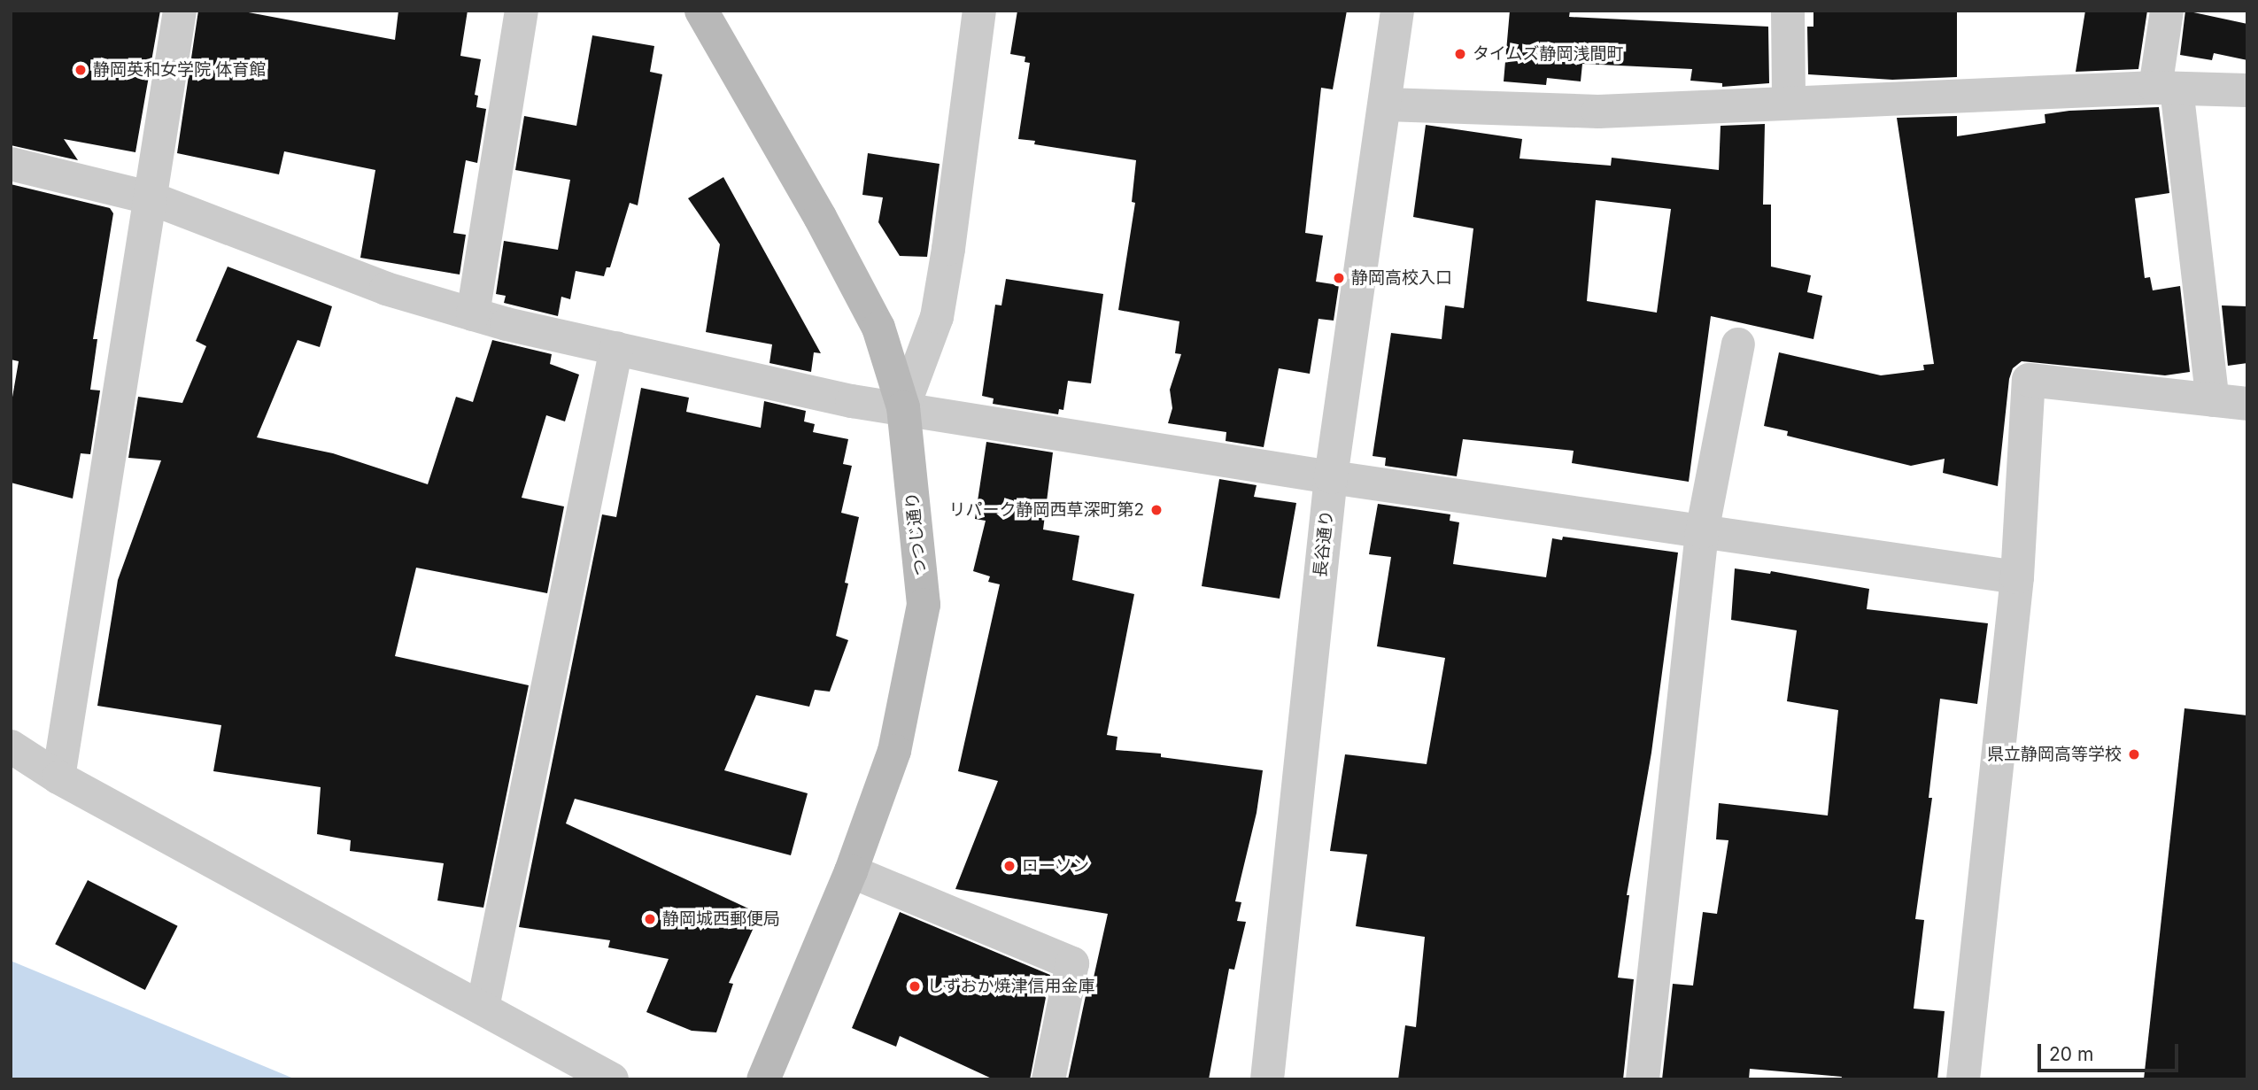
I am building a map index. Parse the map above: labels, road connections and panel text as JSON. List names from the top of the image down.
{
  "streets": {
    "main road": ["つつじ通り"],
    "street": ["長谷通り"]
  },
  "places": [
    "タイムズ静岡浅間町",
    "静岡英和女学院 体育館",
    "静岡高校入口",
    "リパーク静岡西草深町第2",
    "県立静岡高等学校",
    "ローソン",
    "静岡城西郵便局",
    "しずおか焼津信用金庫"
  ],
  "scale_bar": "20 m"
}
